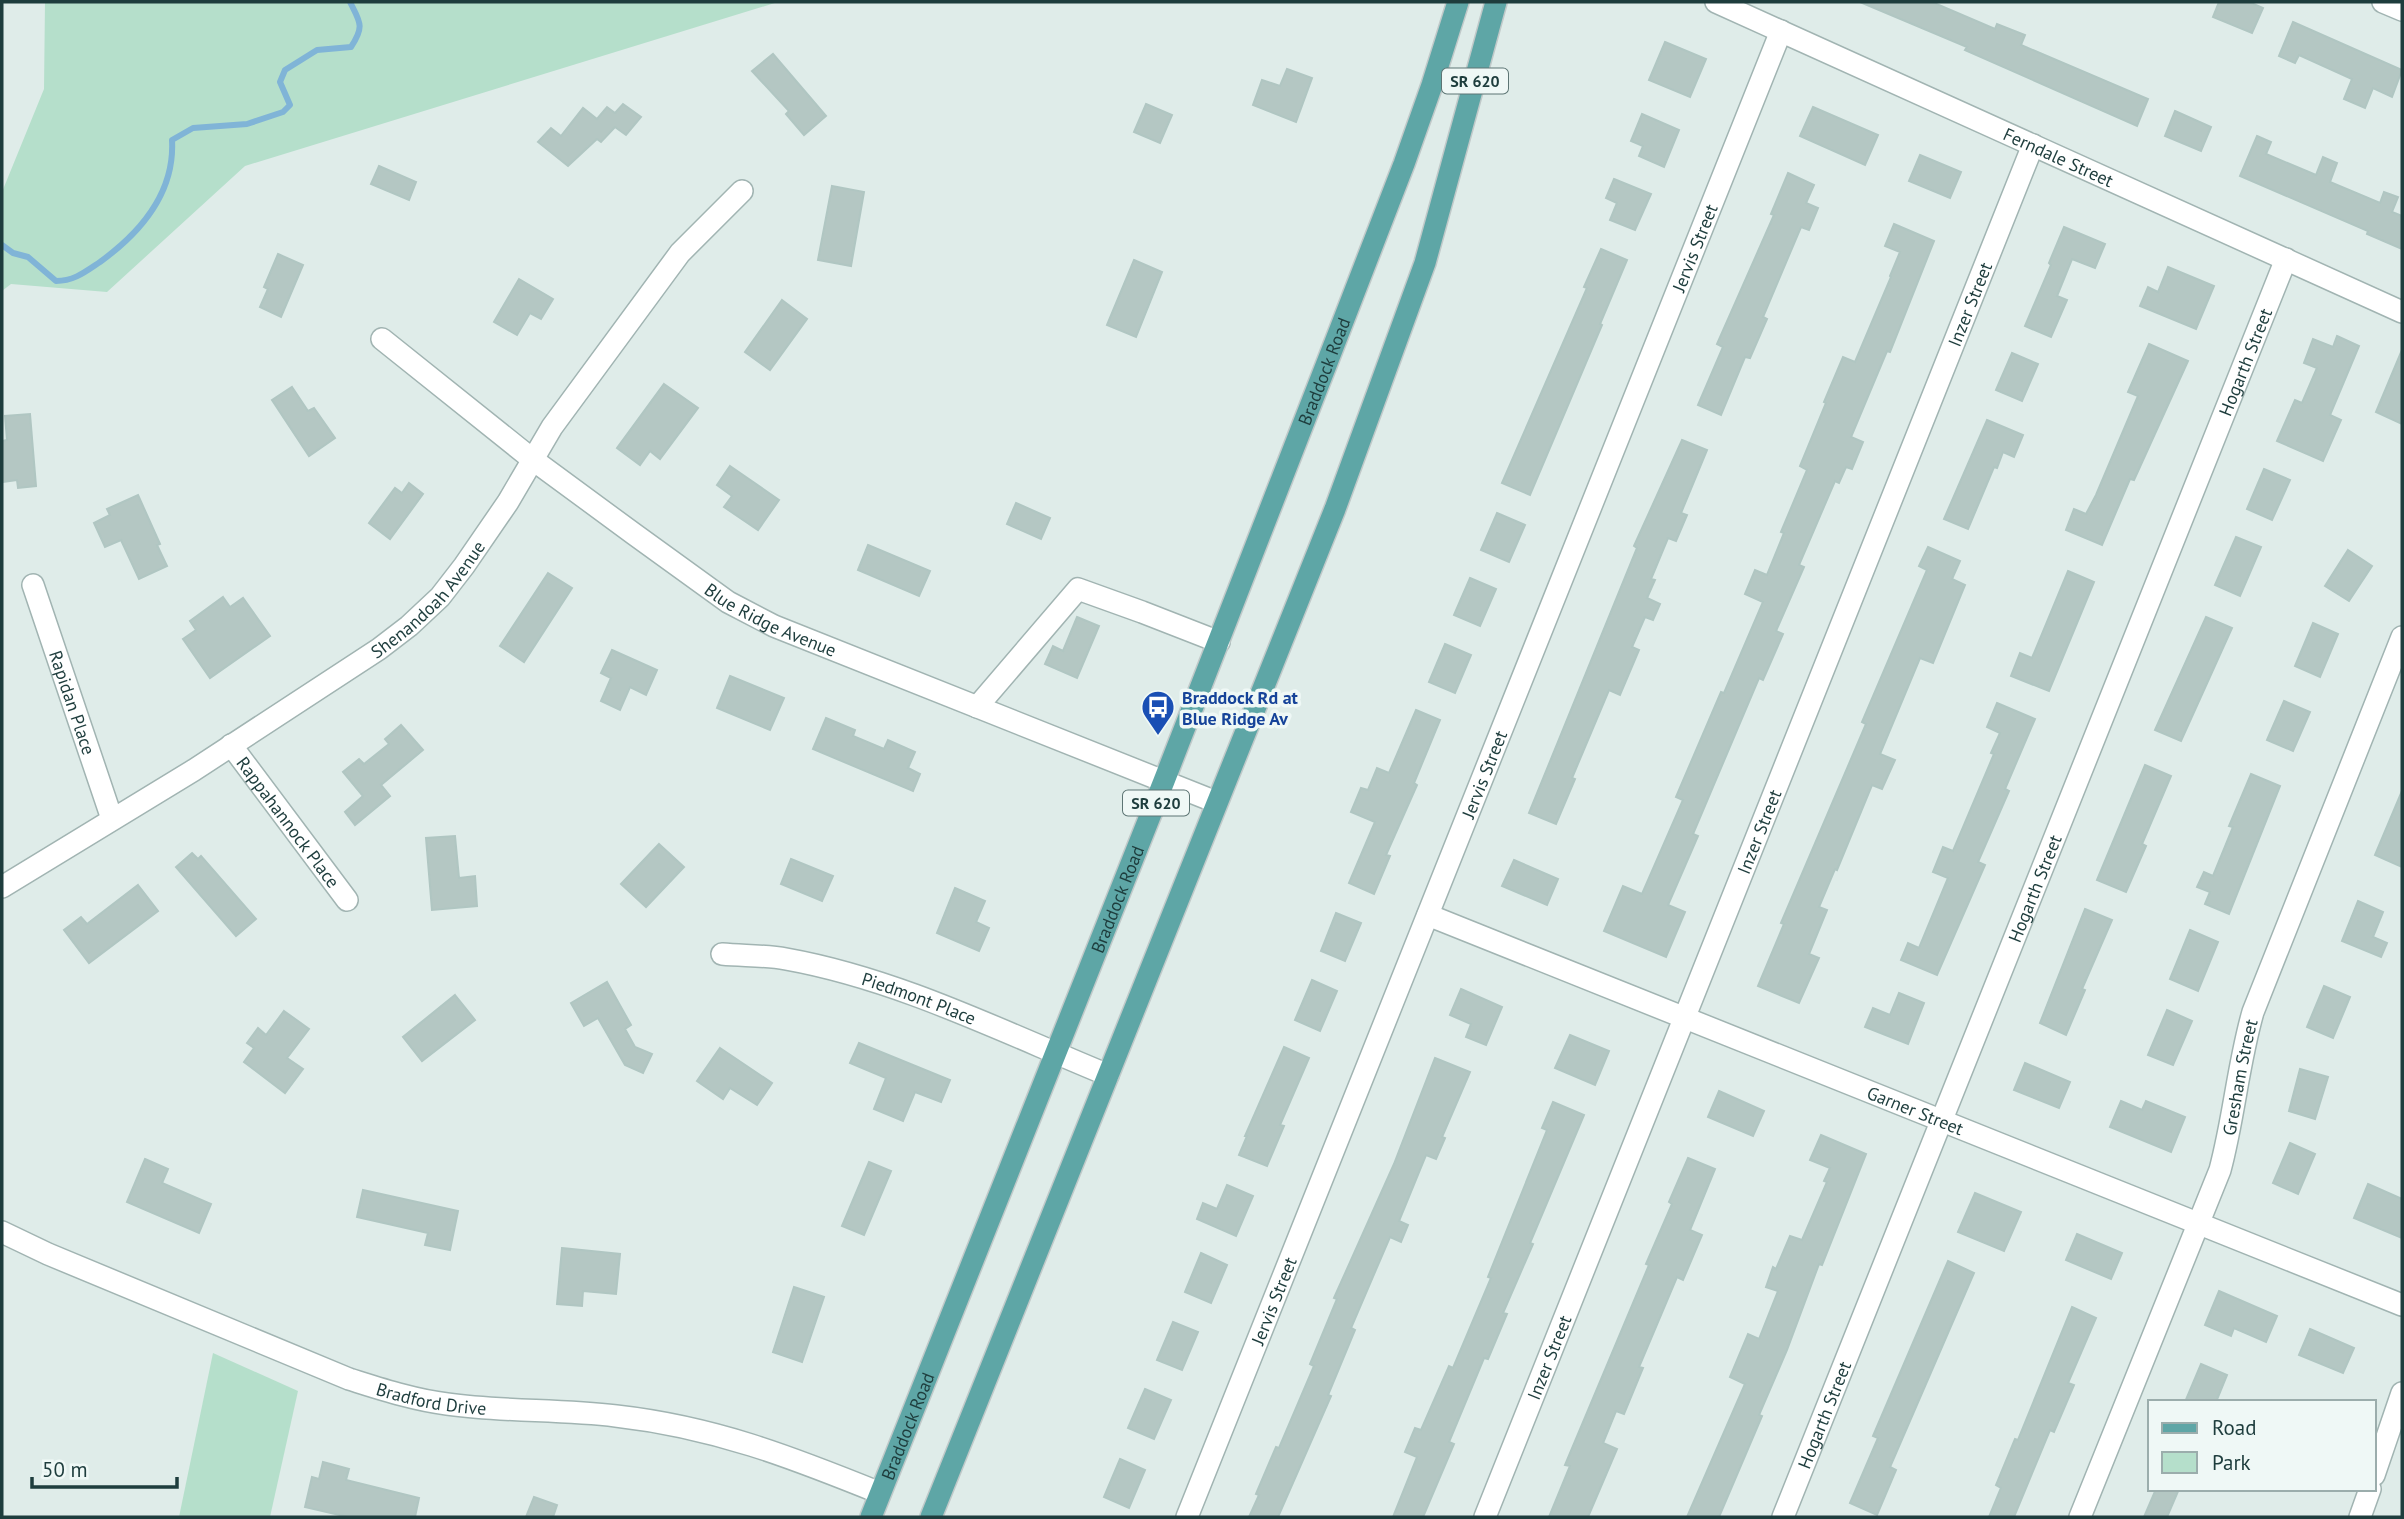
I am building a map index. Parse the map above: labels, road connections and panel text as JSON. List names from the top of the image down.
{
  "streets": {
    "main road": ["SR 620", "Braddock Road"],
    "street": [
      "Ferndale Street",
      "Jervis Street",
      "Inzer Street",
      "Hogarth Street",
      "Shenandoah Avenue",
      "Blue Ridge Avenue",
      "Rapidan Place",
      "Rappahannock Place",
      "Piedmont Place",
      "Gresham Street",
      "Garner Street",
      "Bradford Drive"
    ]
  },
  "crossings": [
    ["SR 620", "Blue Ridge Avenue"],
    ["SR 620", "Piedmont Place"],
    ["Ferndale Street", "Jervis Street"],
    ["Ferndale Street", "Inzer Street"],
    ["Ferndale Street", "Hogarth Street"],
    ["Jervis Street", "Garner Street"],
    ["Inzer Street", "Garner Street"],
    ["Hogarth Street", "Garner Street"],
    ["Braddock Road", "Blue Ridge Avenue"],
    ["Braddock Road", "Piedmont Place"],
    ["Braddock Road", "Bradford Drive"],
    ["Shenandoah Avenue", "Blue Ridge Avenue"],
    ["Shenandoah Avenue", "Rapidan Place"],
    ["Shenandoah Avenue", "Rappahannock Place"],
    ["Gresham Street", "Garner Street"]
  ],
  "places": {
    "bus stop": ["Braddock Rd at Blue Ridge Av"]
  },
  "legend": ["Road", "Park"],
  "scale_bar": "50 m"
}
